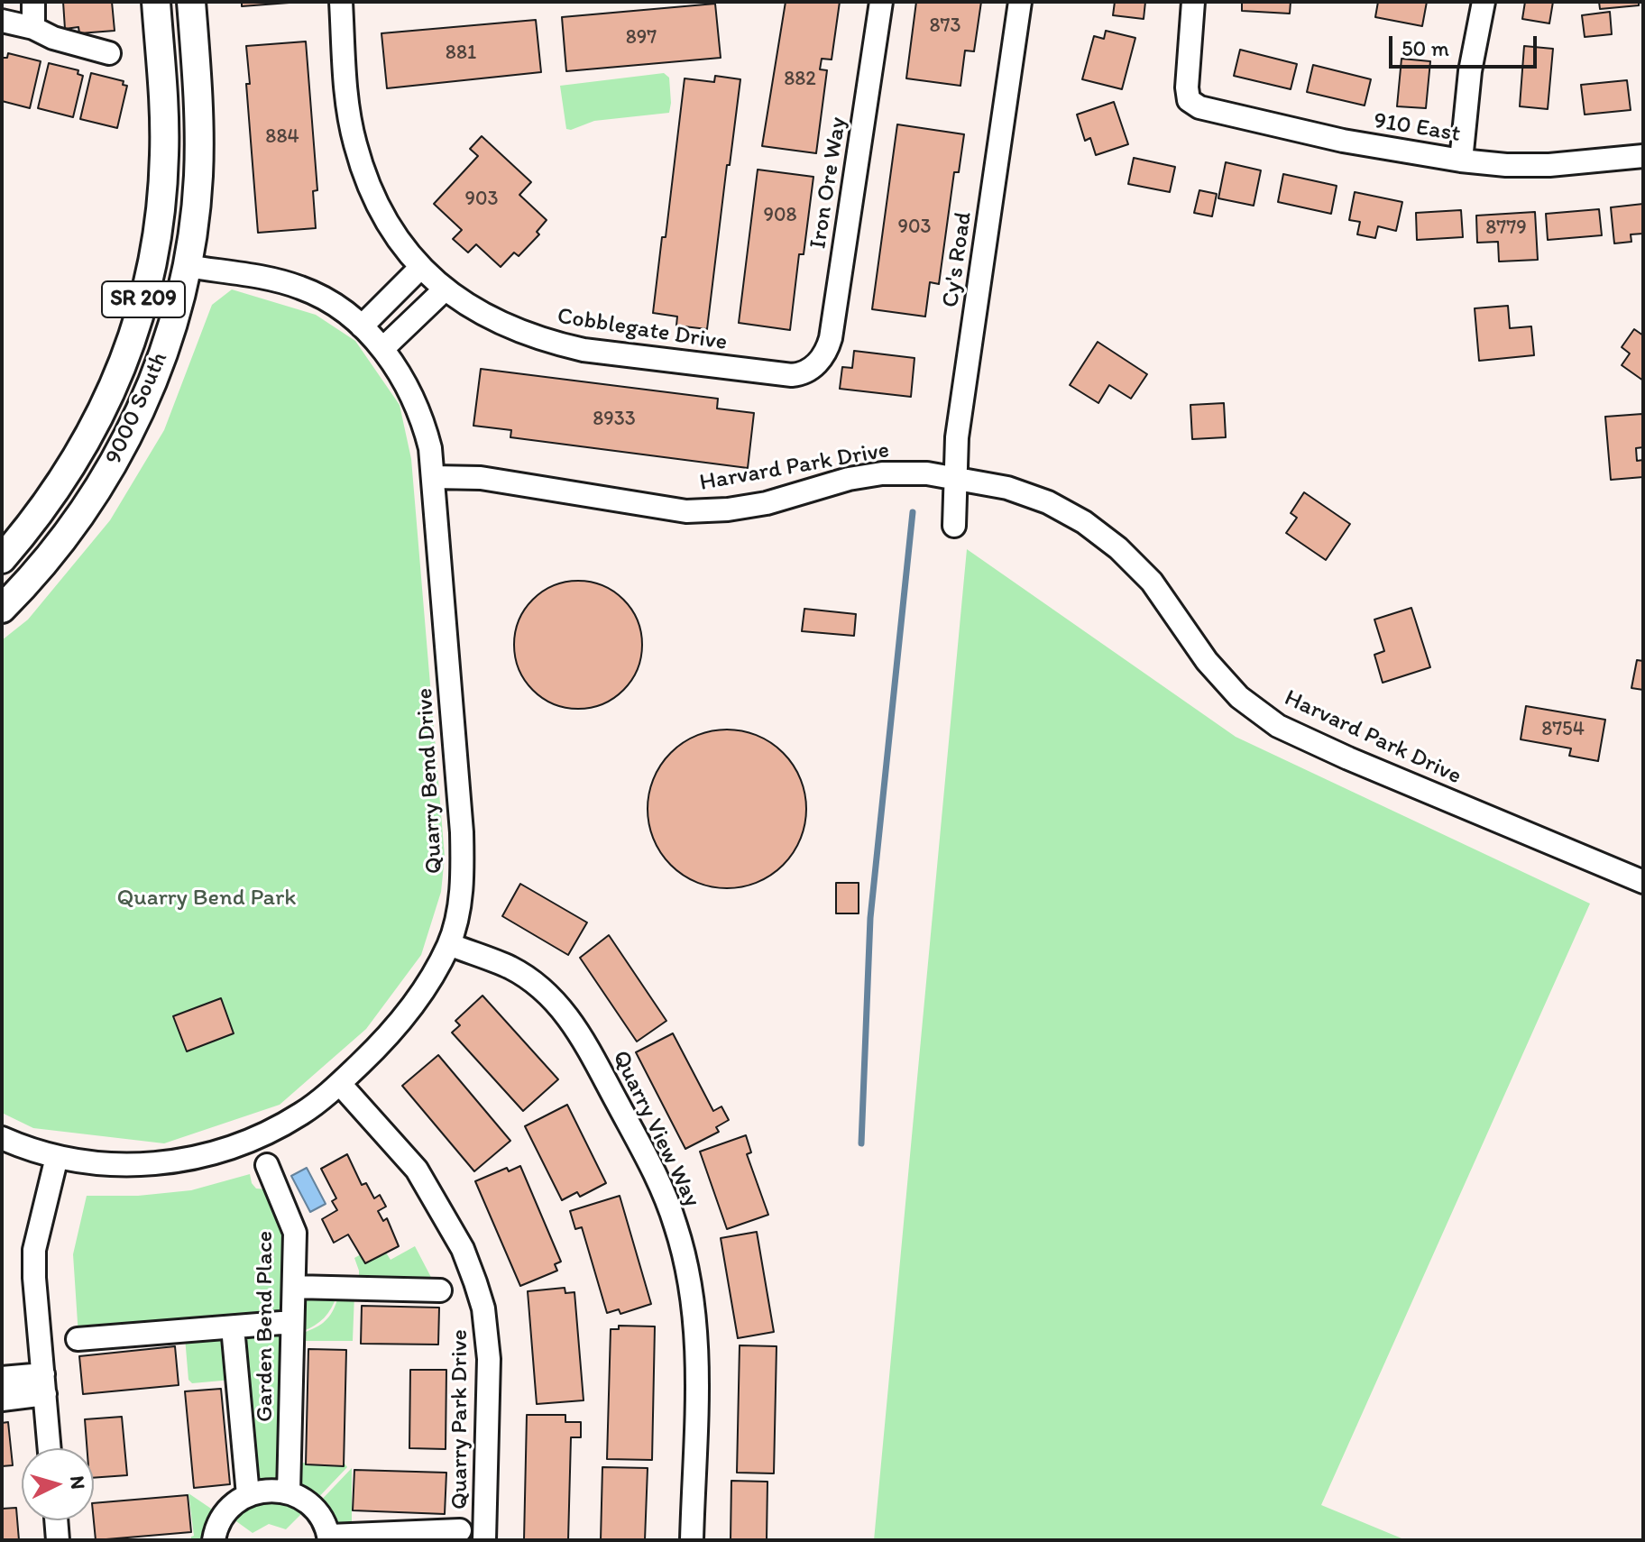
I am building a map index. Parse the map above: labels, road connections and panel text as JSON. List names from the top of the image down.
{
  "streets": {
    "main road": ["SR 209", "9000 South"],
    "street": [
      "910 East",
      "Iron Ore Way",
      "Cy's Road",
      "Cobblegate Drive",
      "Harvard Park Drive",
      "Quarry Bend Drive",
      "Quarry View Way",
      "Garden Bend Place",
      "Quarry Park Drive"
    ]
  },
  "crossings": [
    ["Iron Ore Way", "Cobblegate Drive"],
    ["Cy's Road", "Harvard Park Drive"],
    ["9000 South", "Quarry Bend Drive"],
    ["Harvard Park Drive", "Quarry Bend Drive"],
    ["Quarry Bend Drive", "Quarry View Way"],
    ["Quarry Bend Drive", "Quarry Park Drive"]
  ],
  "parks": ["Quarry Bend Park"],
  "house_numbers": [
    "873",
    "897",
    "881",
    "882",
    "884",
    "903",
    "908",
    "903",
    "8779",
    "8933",
    "8754"
  ],
  "scale_bar": "50 m",
  "north": "right"
}
